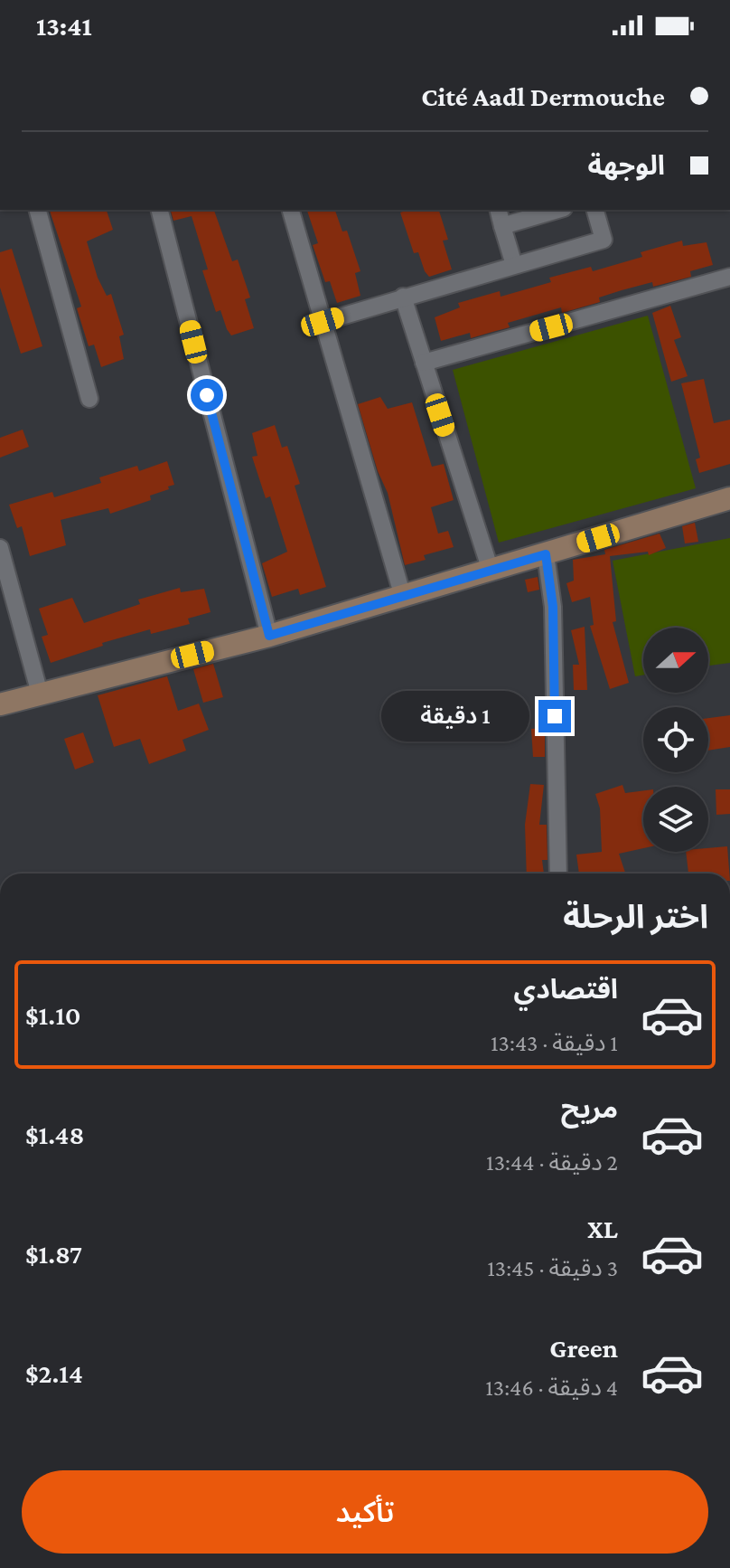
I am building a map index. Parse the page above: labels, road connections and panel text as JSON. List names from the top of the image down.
{
  "north": "right",
  "page": {
    "status": "13:41",
    "banner": ["Cité Aadl Dermouche", "الوجهة"],
    "bubble": "1 دقيقة",
    "heading": "اختر الرحلة",
    "list": [
      {
        "name": "اقتصادي",
        "note": "1 دقيقة · 13:43",
        "value": "$1.10"
      },
      {
        "name": "مريح",
        "note": "2 دقيقة · 13:44",
        "value": "$1.48"
      },
      {
        "name": "XL",
        "note": "3 دقيقة · 13:45",
        "value": "$1.87"
      },
      {
        "name": "Green",
        "note": "4 دقيقة · 13:46",
        "value": "$2.14"
      }
    ],
    "buttons": "تأكيد"
  }
}
